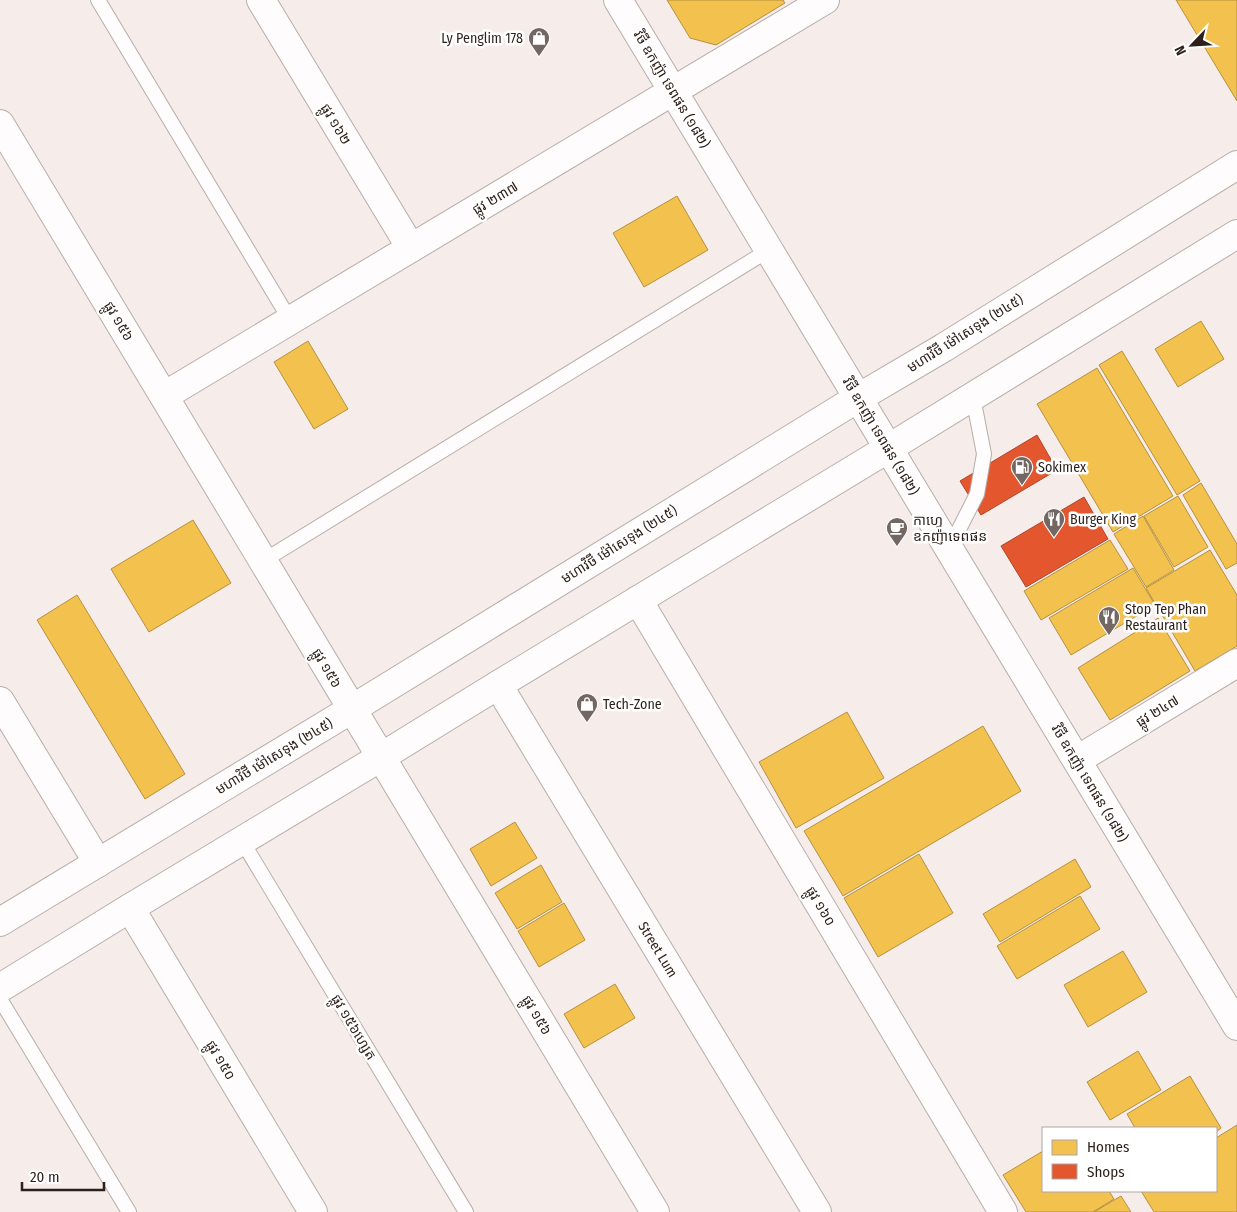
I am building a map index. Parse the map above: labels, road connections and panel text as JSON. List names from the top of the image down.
{
  "streets": {
    "street": [
      "វិថី ឧកញ៉ា ទេពផន (១៨២)",
      "ផ្លូវ ១៦២",
      "ផ្លូវ ២៣៧",
      "ផ្លូវ ១៥៦",
      "មហាវិថី ម៉ៅសេទុង (២៤៥)",
      "ផ្លូវ ២៤៧",
      "ផ្លូវ ១៦០",
      "Street Lum",
      "ផ្លូវ ១៥០"
    ],
    "lane": ["ផ្លូវ ១៥៦ហ្សេត"]
  },
  "crossings": [
    ["វិថី ឧកញ៉ា ទេពផន (១៨២)", "ផ្លូវ ២៣៧"],
    ["វិថី ឧកញ៉ា ទេពផន (១៨២)", "មហាវិថី ម៉ៅសេទុង (២៤៥)"],
    ["វិថី ឧកញ៉ា ទេពផន (១៨២)", "ផ្លូវ ២៤៧"],
    ["ផ្លូវ ១៦២", "ផ្លូវ ២៣៧"],
    ["ផ្លូវ ២៣៧", "ផ្លូវ ១៥៦"],
    ["ផ្លូវ ១៥៦", "មហាវិថី ម៉ៅសេទុង (២៤៥)"]
  ],
  "places": {
    "shop": ["Ly Penglim 178", "Tech-Zone"],
    "fuel station": ["Sokimex"],
    "restaurant": ["Burger King", "Stop Tep Phan Restaurant"],
    "cafe": ["កាហ្វេ ឧកញ៉ាទេពផន"]
  },
  "legend": ["Homes", "Shops"],
  "scale_bar": "20 m",
  "north": "bottom left"
}
